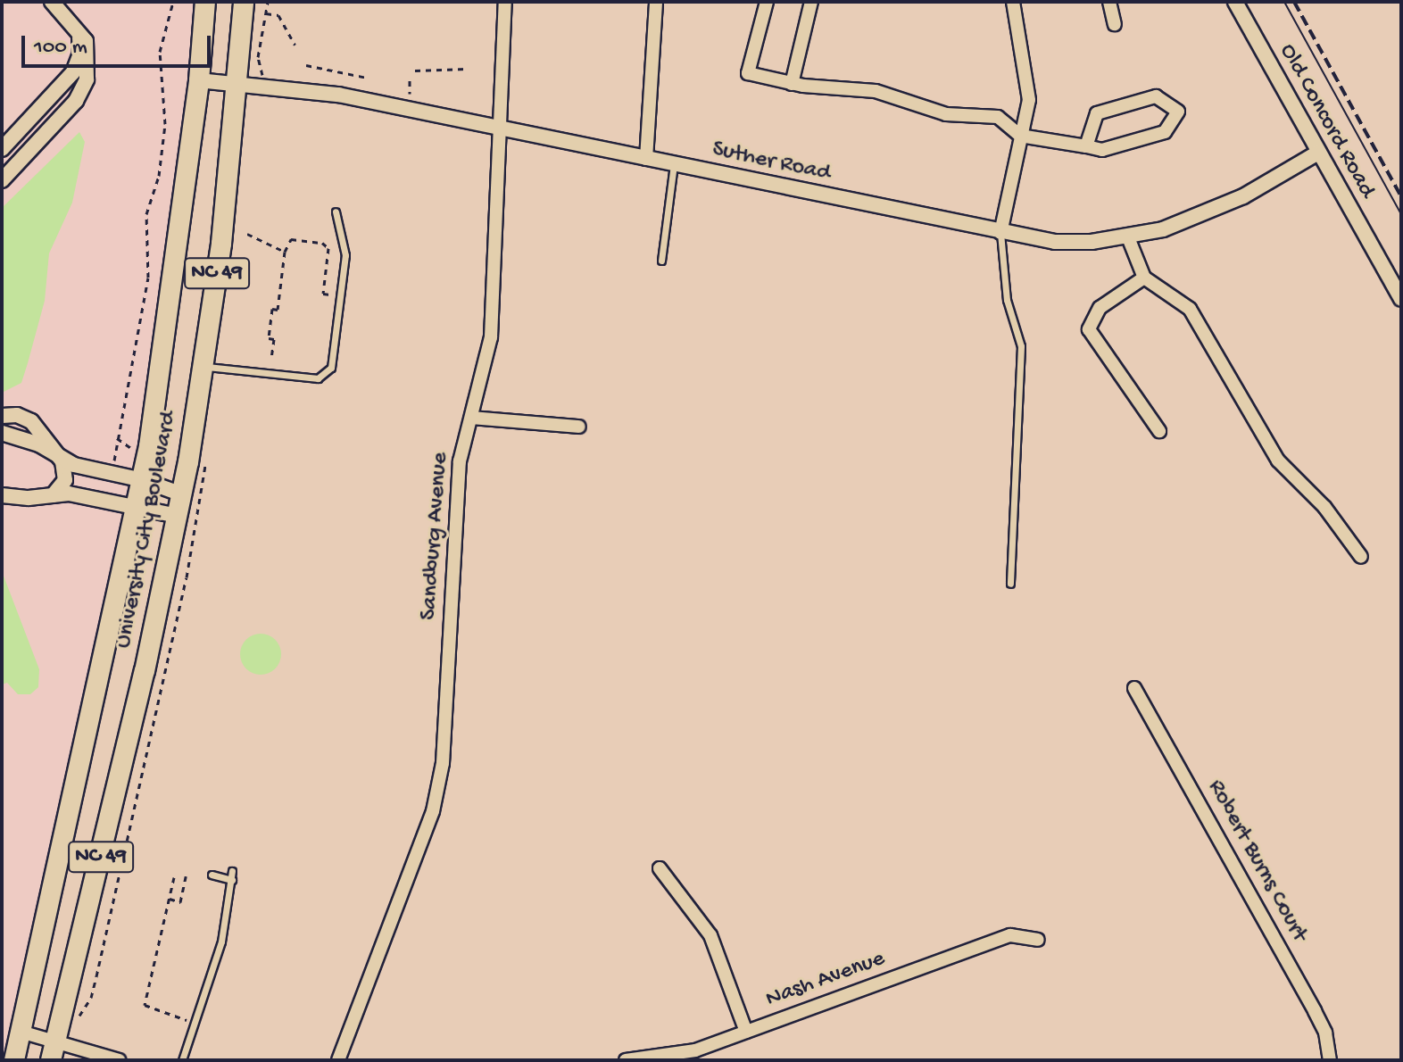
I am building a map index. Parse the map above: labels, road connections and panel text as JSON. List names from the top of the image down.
{
  "streets": {
    "main road": ["NC 49", "University City Boulevard"],
    "street": [
      "Old Concord Road",
      "Suther Road",
      "Sandburg Avenue",
      "Robert Burns Court",
      "Nash Avenue"
    ]
  },
  "crossings": [
    ["Old Concord Road", "Suther Road"],
    ["Suther Road", "University City Boulevard"],
    ["Suther Road", "Sandburg Avenue"]
  ],
  "scale_bar": "100 m"
}
